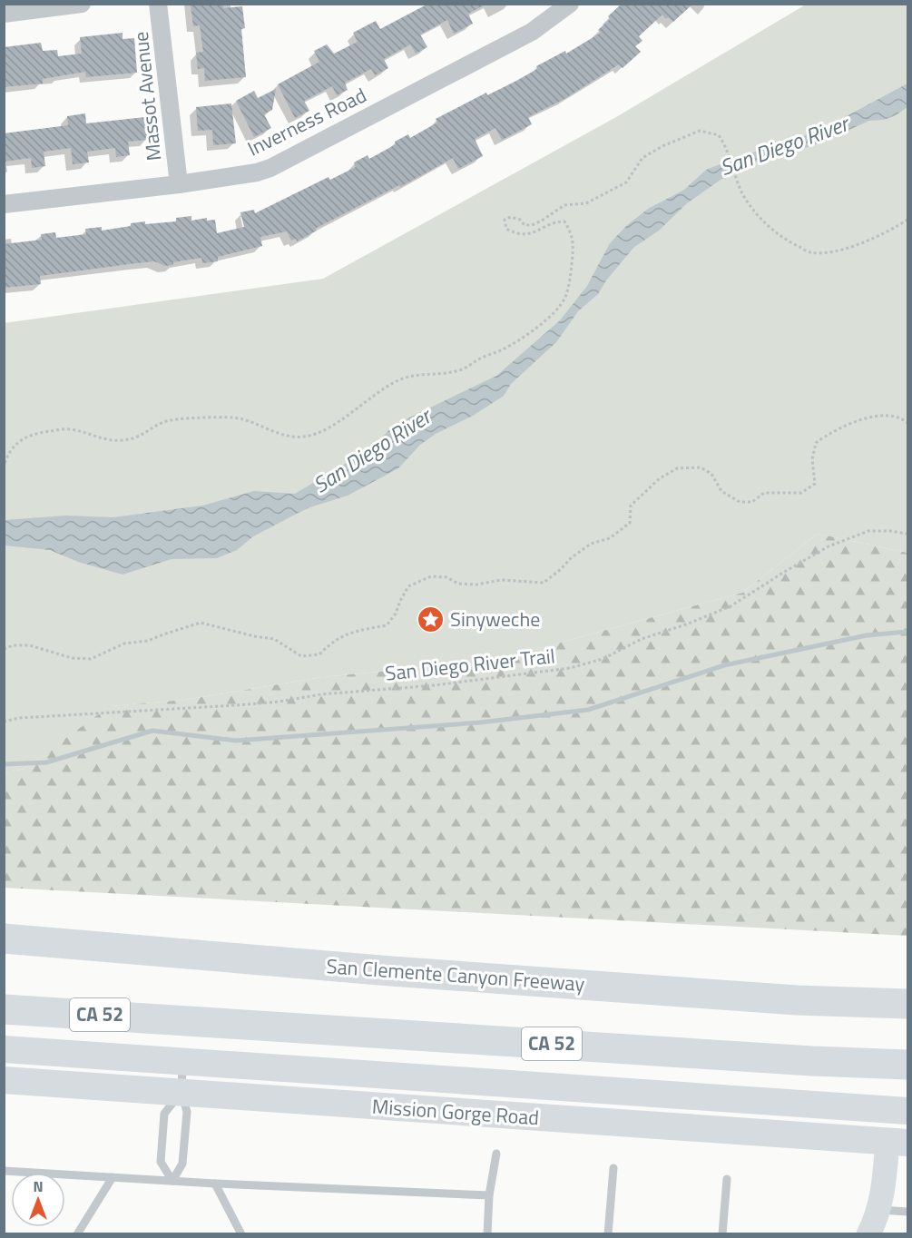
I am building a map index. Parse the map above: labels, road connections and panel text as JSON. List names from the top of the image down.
{
  "streets": {
    "highway": ["San Clemente Canyon Freeway", "CA 52"],
    "main road": ["Mission Gorge Road"],
    "street": ["Massot Avenue", "Inverness Road"],
    "path": ["San Diego River Trail"]
  },
  "crossings": [
    ["Massot Avenue", "Inverness Road"]
  ],
  "water": ["San Diego River"],
  "places": {
    "place": ["Sinyweche"]
  },
  "north": "top"
}
